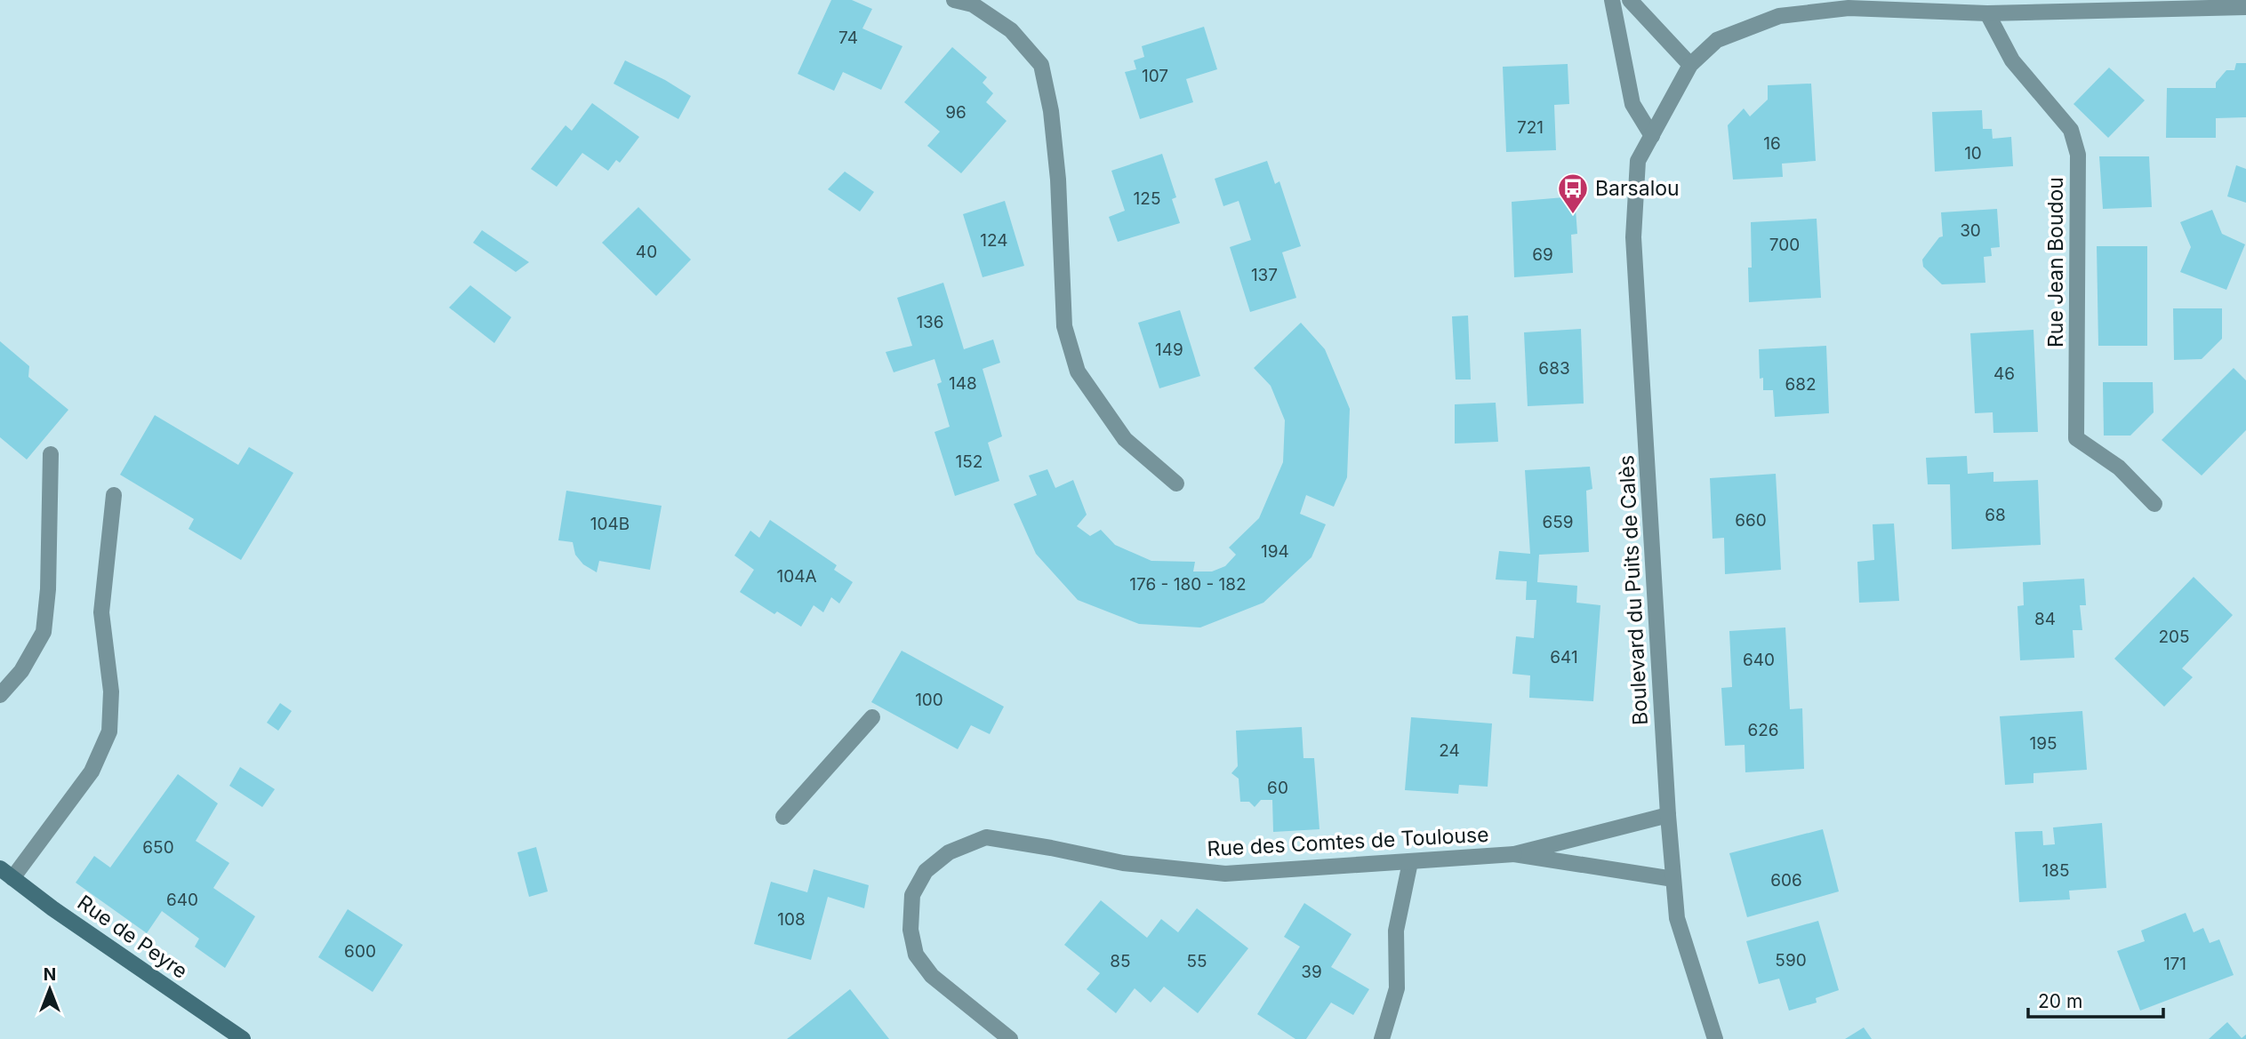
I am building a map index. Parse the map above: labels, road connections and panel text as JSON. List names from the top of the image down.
{
  "streets": {
    "main road": ["Rue de Peyre"],
    "street": ["Rue Jean Boudou", "Boulevard du Puits de Calès", "Rue des Comtes de Toulouse"]
  },
  "crossings": [
    ["Rue Jean Boudou", "Boulevard du Puits de Calès"],
    ["Boulevard du Puits de Calès", "Rue des Comtes de Toulouse"]
  ],
  "places": {
    "bus stop": ["Barsalou"]
  },
  "house_numbers": [
    "74",
    "107",
    "96",
    "721",
    "16",
    "10",
    "125",
    "30",
    "124",
    "700",
    "40",
    "69",
    "137",
    "136",
    "149",
    "683",
    "46",
    "148",
    "682",
    "152",
    "68",
    "660",
    "659",
    "104B",
    "194",
    "104A",
    "176 - 180 - 182",
    "84",
    "205",
    "641",
    "640",
    "100",
    "626",
    "195",
    "24",
    "60",
    "650",
    "185",
    "606",
    "640",
    "108",
    "600",
    "590",
    "85",
    "55",
    "171",
    "39"
  ],
  "scale_bar": "20 m",
  "north": "top"
}
